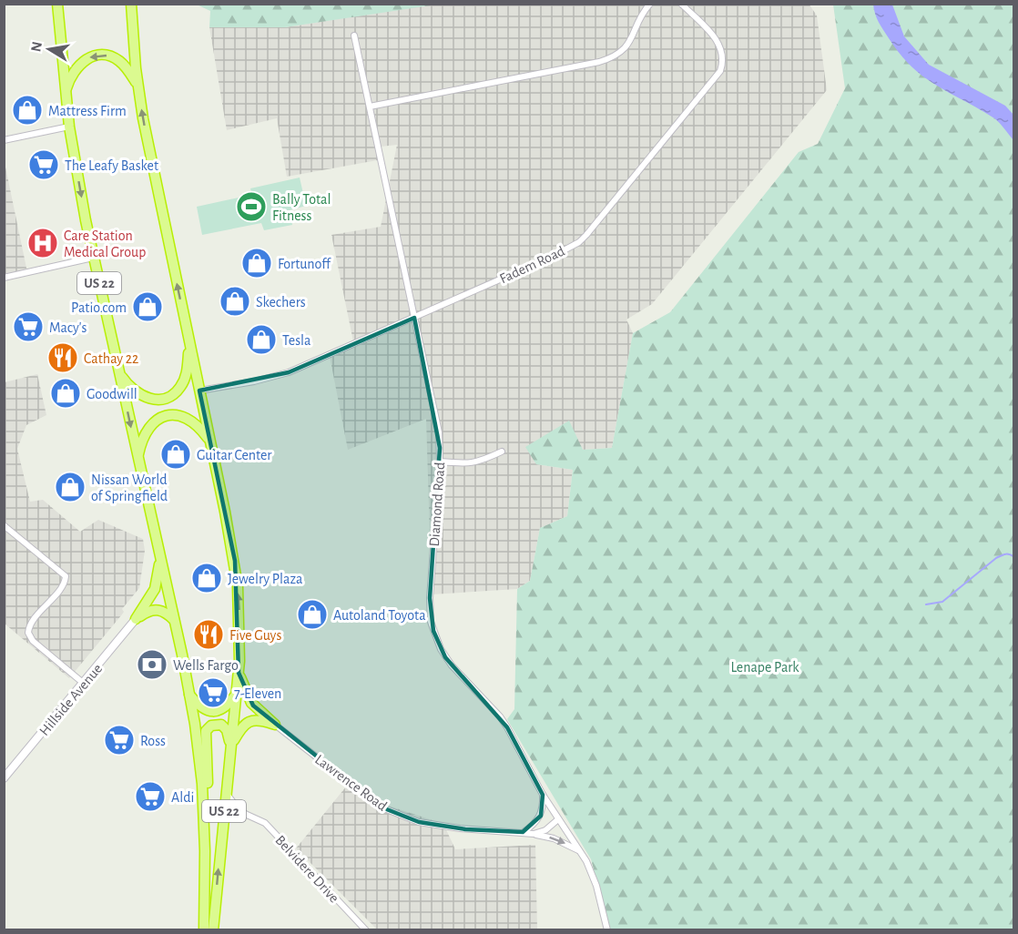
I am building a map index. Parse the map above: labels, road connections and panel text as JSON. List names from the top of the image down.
{
  "streets": {
    "highway": ["US 22"],
    "street": [
      "Fadem Road",
      "Diamond Road",
      "Hillside Avenue",
      "Lawrence Road",
      "Belvidere Drive"
    ]
  },
  "crossings": [
    ["Fadem Road", "US 22"],
    ["Fadem Road", "Diamond Road"],
    ["US 22", "Belvidere Drive"],
    ["Diamond Road", "Lawrence Road"]
  ],
  "parks": ["Lenape Park"],
  "places": {
    "shop": [
      "Mattress Firm",
      "Fortunoff",
      "Skechers",
      "Patio.com",
      "Tesla",
      "Goodwill",
      "Guitar Center",
      "Nissan World of Springfield",
      "Jewelry Plaza",
      "Autoland Toyota"
    ],
    "supermarket": [
      "The Leafy Basket",
      "Macy's",
      "7-Eleven",
      "Ross",
      "Aldi"
    ],
    "sports": ["Bally Total Fitness"],
    "hospital": ["Care Station Medical Group"],
    "restaurant": ["Cathay 22", "Five Guys"],
    "bank": ["Wells Fargo"]
  },
  "north": "left"
}
